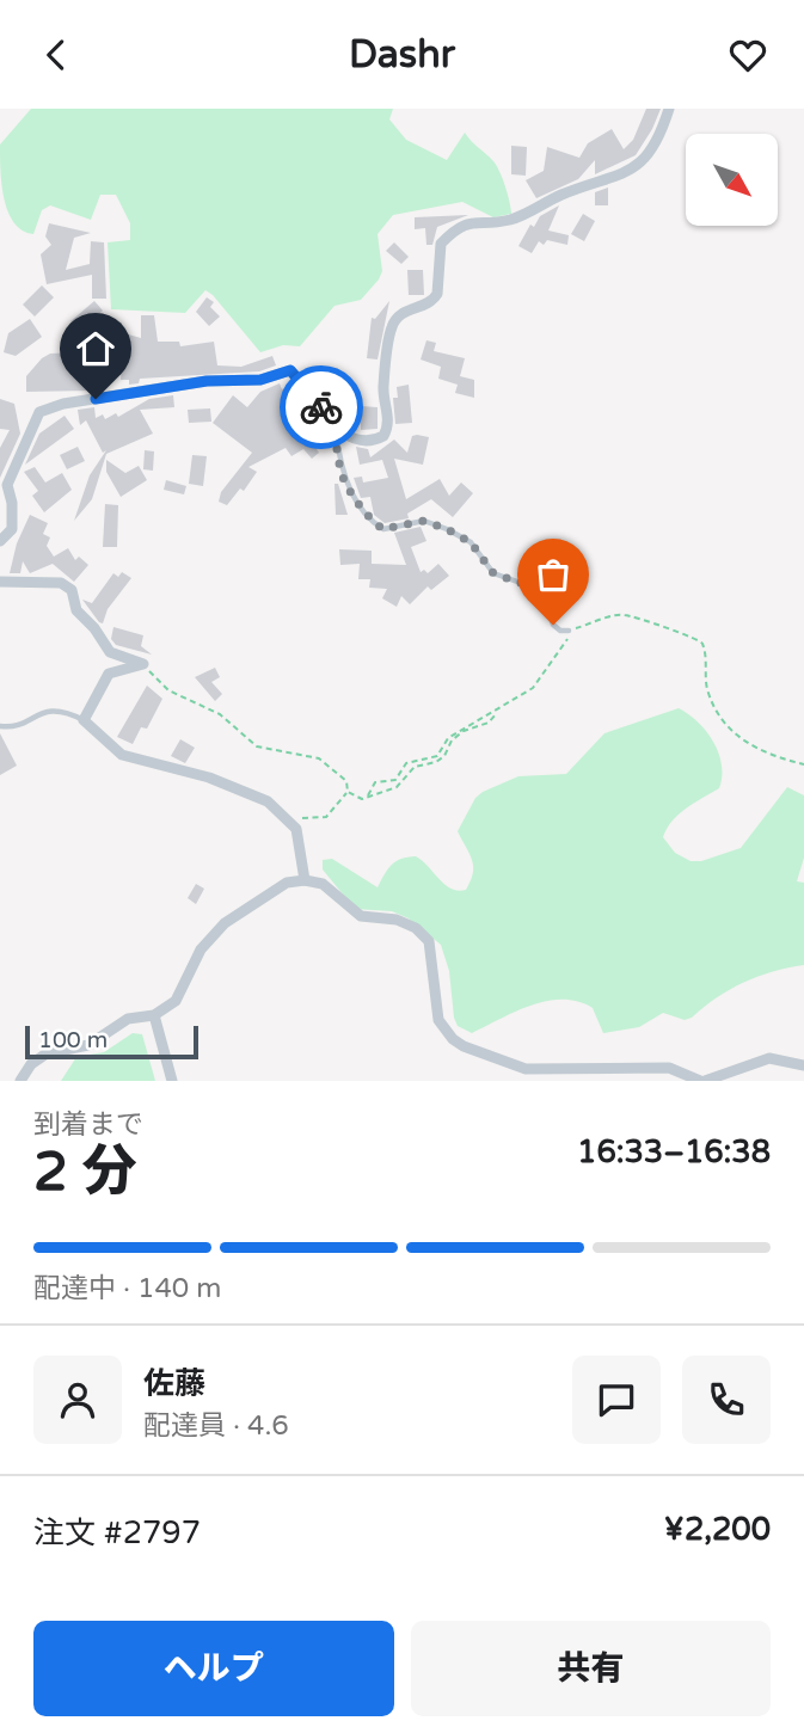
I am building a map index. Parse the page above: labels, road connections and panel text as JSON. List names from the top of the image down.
{
  "scale_bar": "100 m",
  "north": "bottom right",
  "page": {
    "header": "Dashr",
    "scale": "100 m",
    "heading": ["2 分", "到着まで", "16:33–16:38"],
    "panel": [
      "佐藤",
      "配達員 · 4.6",
      "注文 #2797",
      "¥2,200"
    ],
    "bar": "配達中 · 140 m",
    "buttons": ["ヘルプ", "共有"]
  }
}
